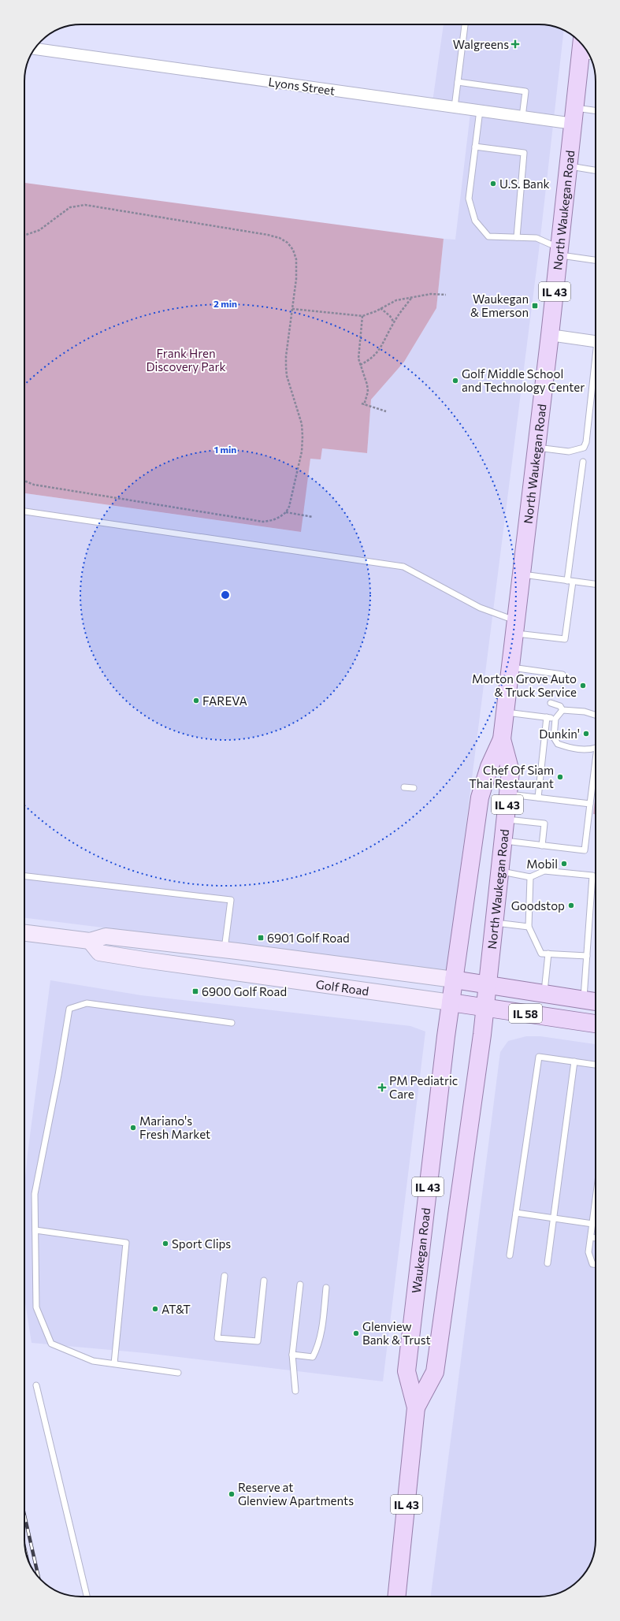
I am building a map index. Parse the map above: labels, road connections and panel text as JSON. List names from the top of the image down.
{
  "streets": {
    "main road": [
      "North Waukegan Road",
      "IL 43",
      "Golf Road",
      "IL 58",
      "Waukegan Road"
    ],
    "street": ["Lyons Street"]
  },
  "crossings": [
    ["Lyons Street", "North Waukegan Road"],
    ["North Waukegan Road", "Golf Road"],
    ["North Waukegan Road", "Waukegan Road"],
    ["Golf Road", "Waukegan Road"]
  ],
  "parks": ["Frank Hren Discovery Park"],
  "places": {
    "health": ["Walgreens", "PM Pediatric Care"],
    "other": [
      "U.S. Bank",
      "Golf Middle School and Technology Center",
      "Morton Grove Auto & Truck Service",
      "FAREVA",
      "Dunkin'",
      "Chef Of Siam Thai Restaurant",
      "Mobil",
      "Goodstop",
      "Mariano's Fresh Market",
      "Sport Clips",
      "AT&T",
      "Glenview Bank & Trust",
      "Reserve at Glenview Apartments"
    ],
    "transit": ["Waukegan & Emerson", "6901 Golf Road", "6900 Golf Road"]
  },
  "rings": ["2 min", "1 min"]
}
